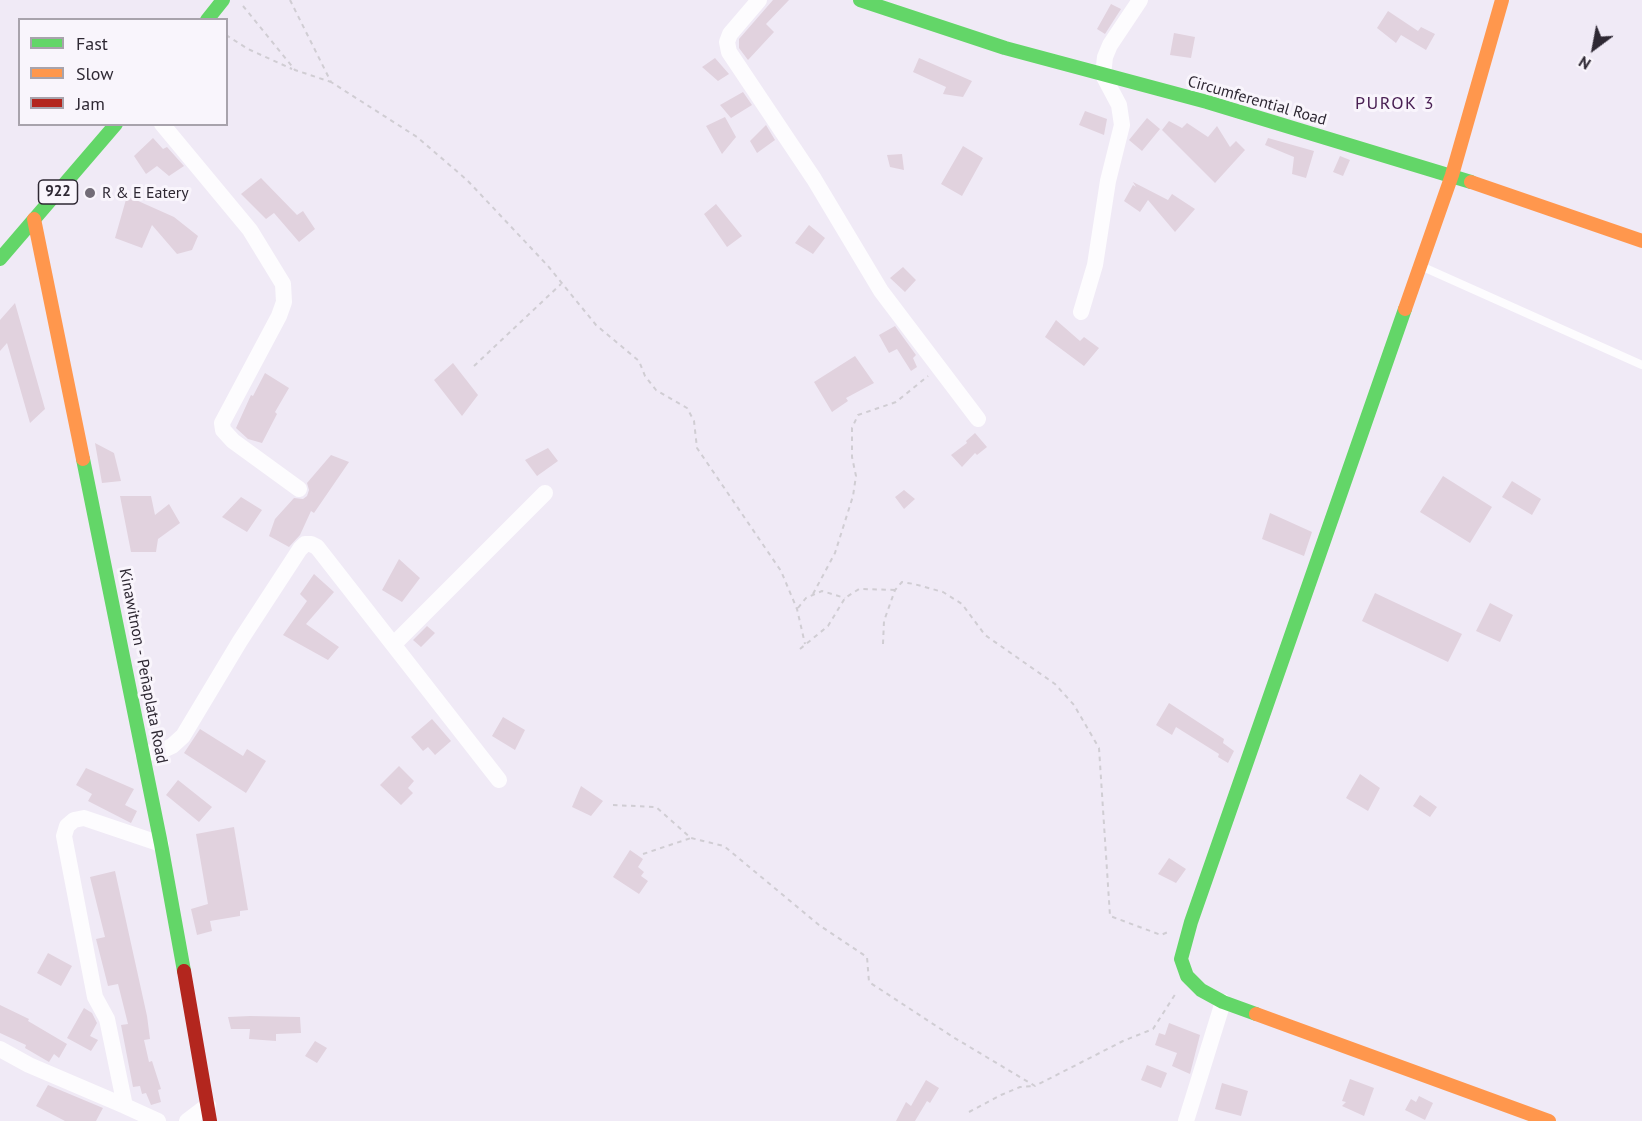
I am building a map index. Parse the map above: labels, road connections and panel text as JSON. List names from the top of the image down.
{
  "streets": {
    "street": ["Circumferential Road", "922", "Kinawitnon - Peñaplata Road"]
  },
  "crossings": [
    ["922", "Kinawitnon - Peñaplata Road"]
  ],
  "districts": ["PUROK 3"],
  "places": ["R & E Eatery"],
  "legend": ["Fast", "Slow", "Jam"],
  "north": "bottom left"
}
